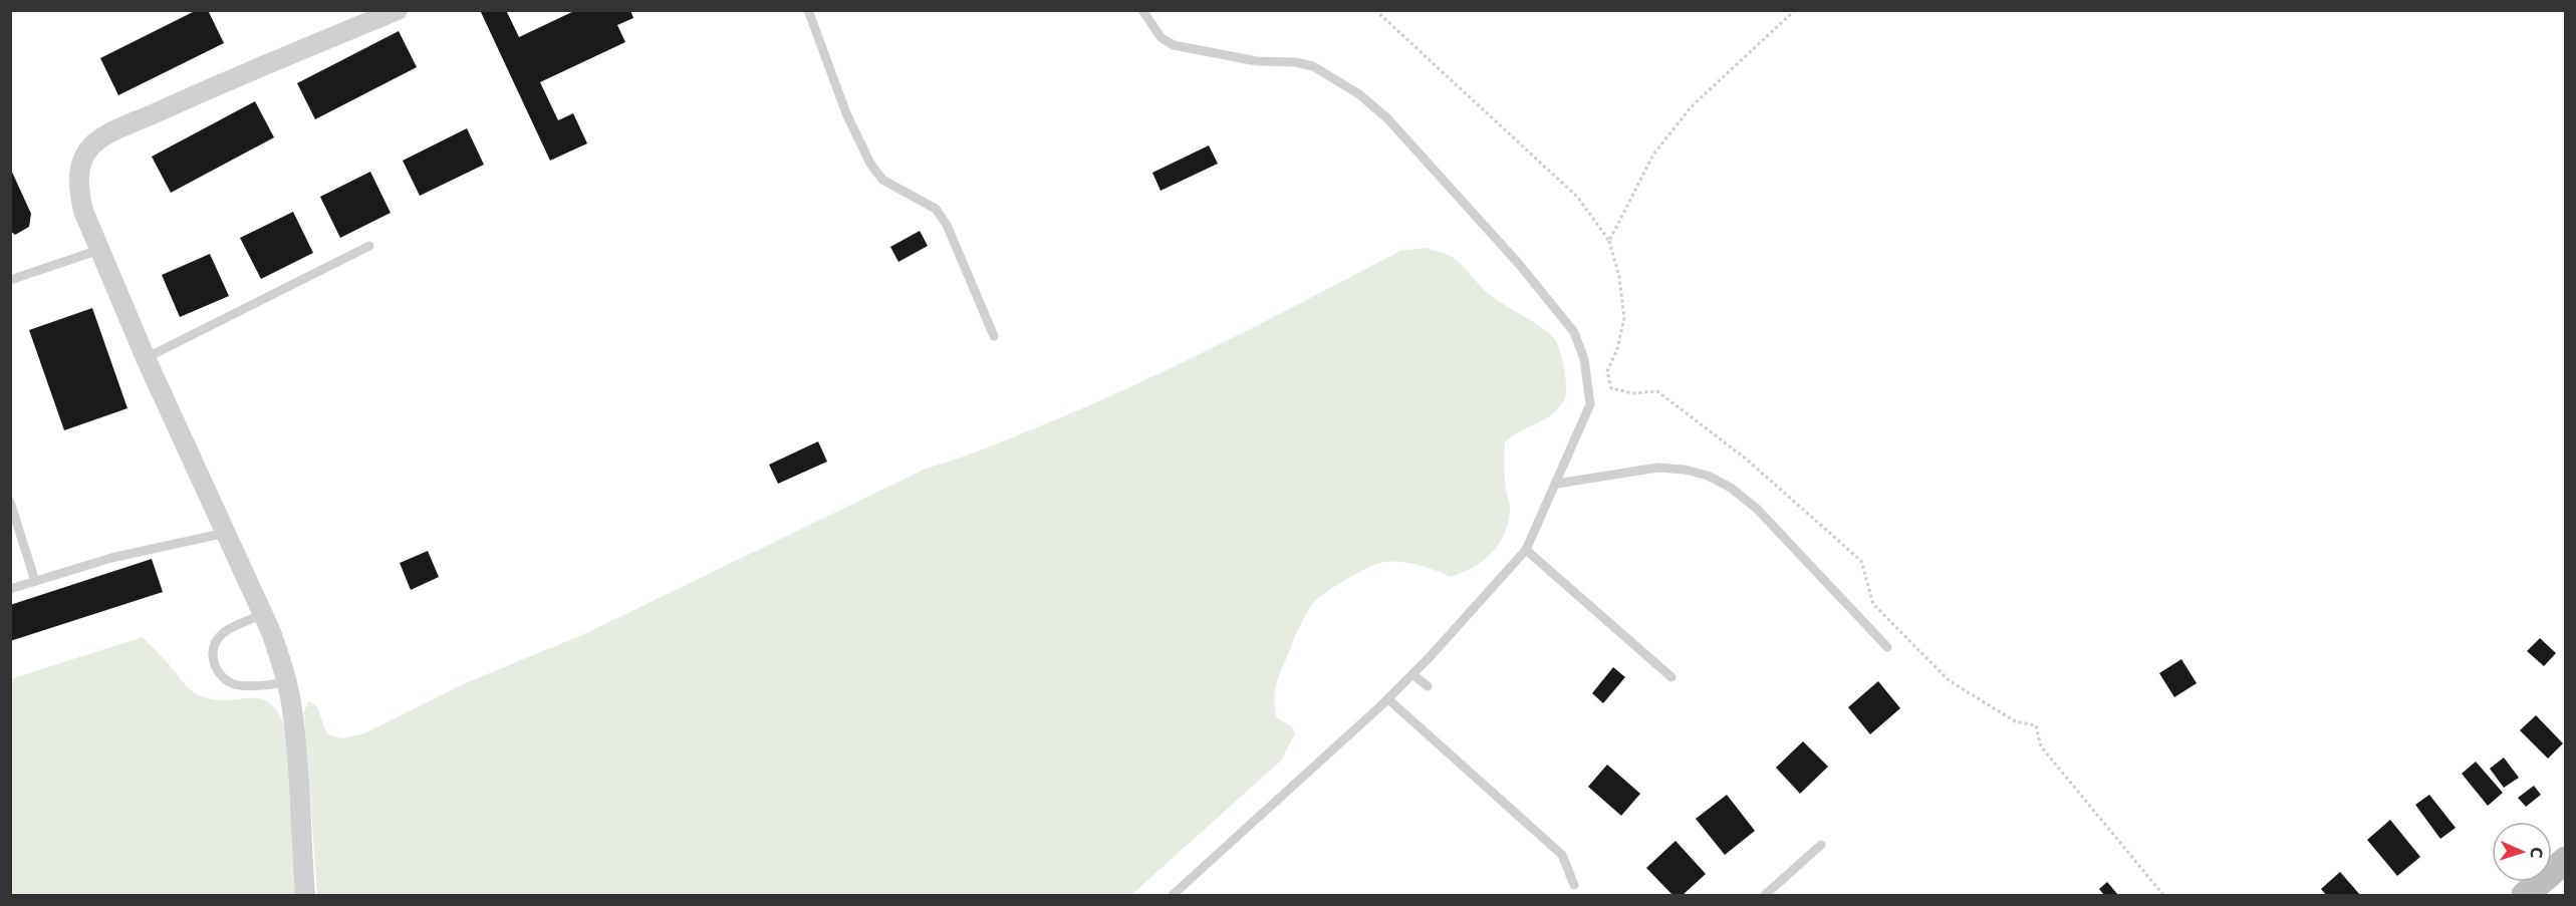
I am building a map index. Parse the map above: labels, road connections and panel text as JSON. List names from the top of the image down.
{
  "north": "right"
}
